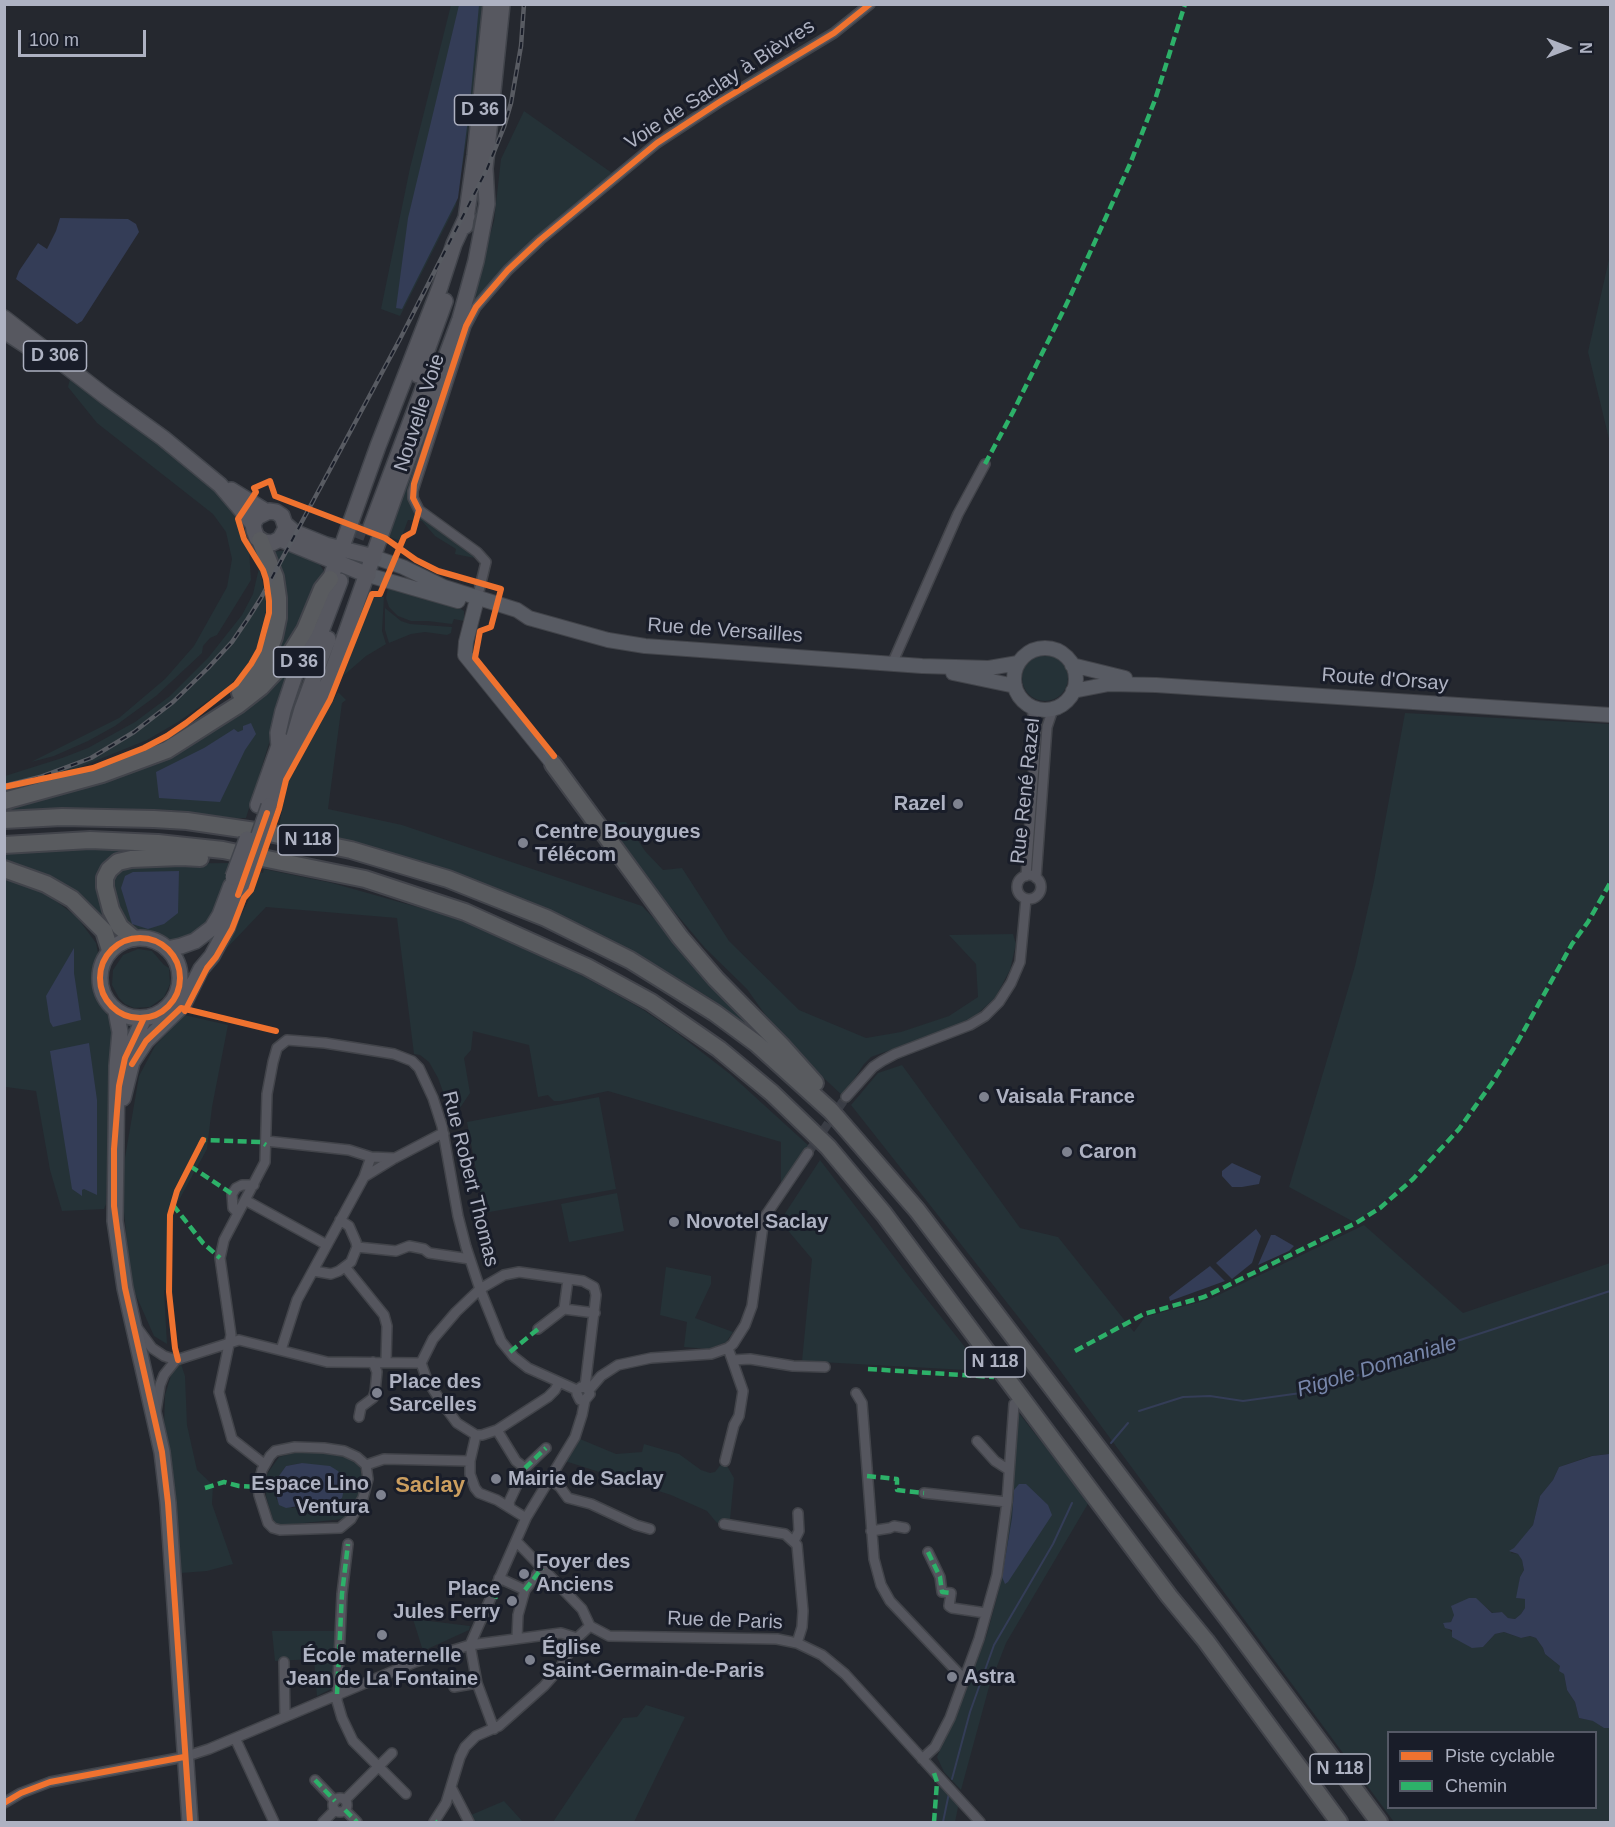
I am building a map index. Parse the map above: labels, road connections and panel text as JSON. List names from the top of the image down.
{
  "streets": {
    "highway": ["N 118"],
    "main road": [
      "D 36",
      "D 306",
      "Rue de Versailles",
      "Route d'Orsay"
    ],
    "street": [
      "Voie de Saclay à Bièvres",
      "Nouvelle Voie",
      "Rue René Razel",
      "Rue Robert Thomas",
      "Rue de Paris"
    ]
  },
  "crossings": [
    ["Voie de Saclay à Bièvres", "Nouvelle Voie"],
    ["D 36", "Rue de Versailles"],
    ["Nouvelle Voie", "Rue de Versailles"],
    ["Rue de Versailles", "Route d'Orsay"],
    ["Rue de Versailles", "Rue René Razel"],
    ["Route d'Orsay", "Rue René Razel"]
  ],
  "districts": ["Saclay"],
  "water": ["Rigole Domaniale"],
  "places": [
    "Razel",
    "Centre Bouygues Télécom",
    "Vaisala France",
    "Caron",
    "Novotel Saclay",
    "Place des Sarcelles",
    "Mairie de Saclay",
    "Espace Lino Ventura",
    "Foyer des Anciens",
    "Place Jules Ferry",
    "École maternelle Jean de La Fontaine",
    "Église Saint-Germain-de-Paris",
    "Astra"
  ],
  "legend": ["Piste cyclable", "Chemin"],
  "scale_bar": "100 m",
  "north": "right"
}
